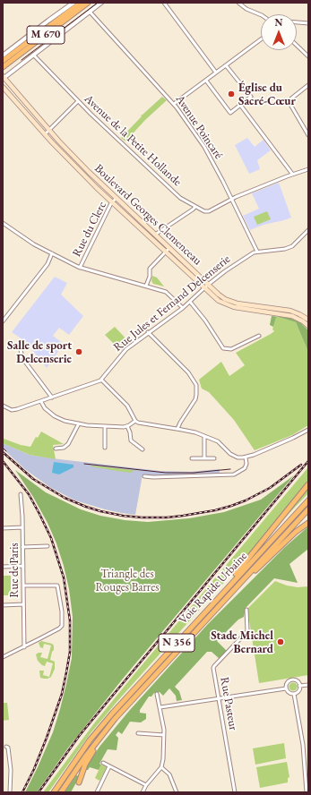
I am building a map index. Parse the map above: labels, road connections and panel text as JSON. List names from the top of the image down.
{
  "streets": {
    "main road": [
      "M 670",
      "Boulevard Georges Clemenceau",
      "Voie Rapide Urbaine",
      "N 356"
    ],
    "street": [
      "Avenue Poincaré",
      "Avenue de la Petite Hollande",
      "Rue du Clerc",
      "Rue Jules et Fernand Delcenserie",
      "Rue de Paris",
      "Rue Pasteur"
    ]
  },
  "crossings": [
    ["Avenue Poincaré", "Avenue de la Petite Hollande"],
    ["Avenue Poincaré", "Rue Jules et Fernand Delcenserie"],
    ["Boulevard Georges Clemenceau", "Rue du Clerc"],
    ["Boulevard Georges Clemenceau", "Rue Jules et Fernand Delcenserie"]
  ],
  "parks": ["Triangle des Rouges Barres"],
  "places": ["Église du Sacré-Cœur", "Salle de sport Delcenserie", "Stade Michel Bernard"],
  "north": "top"
}
